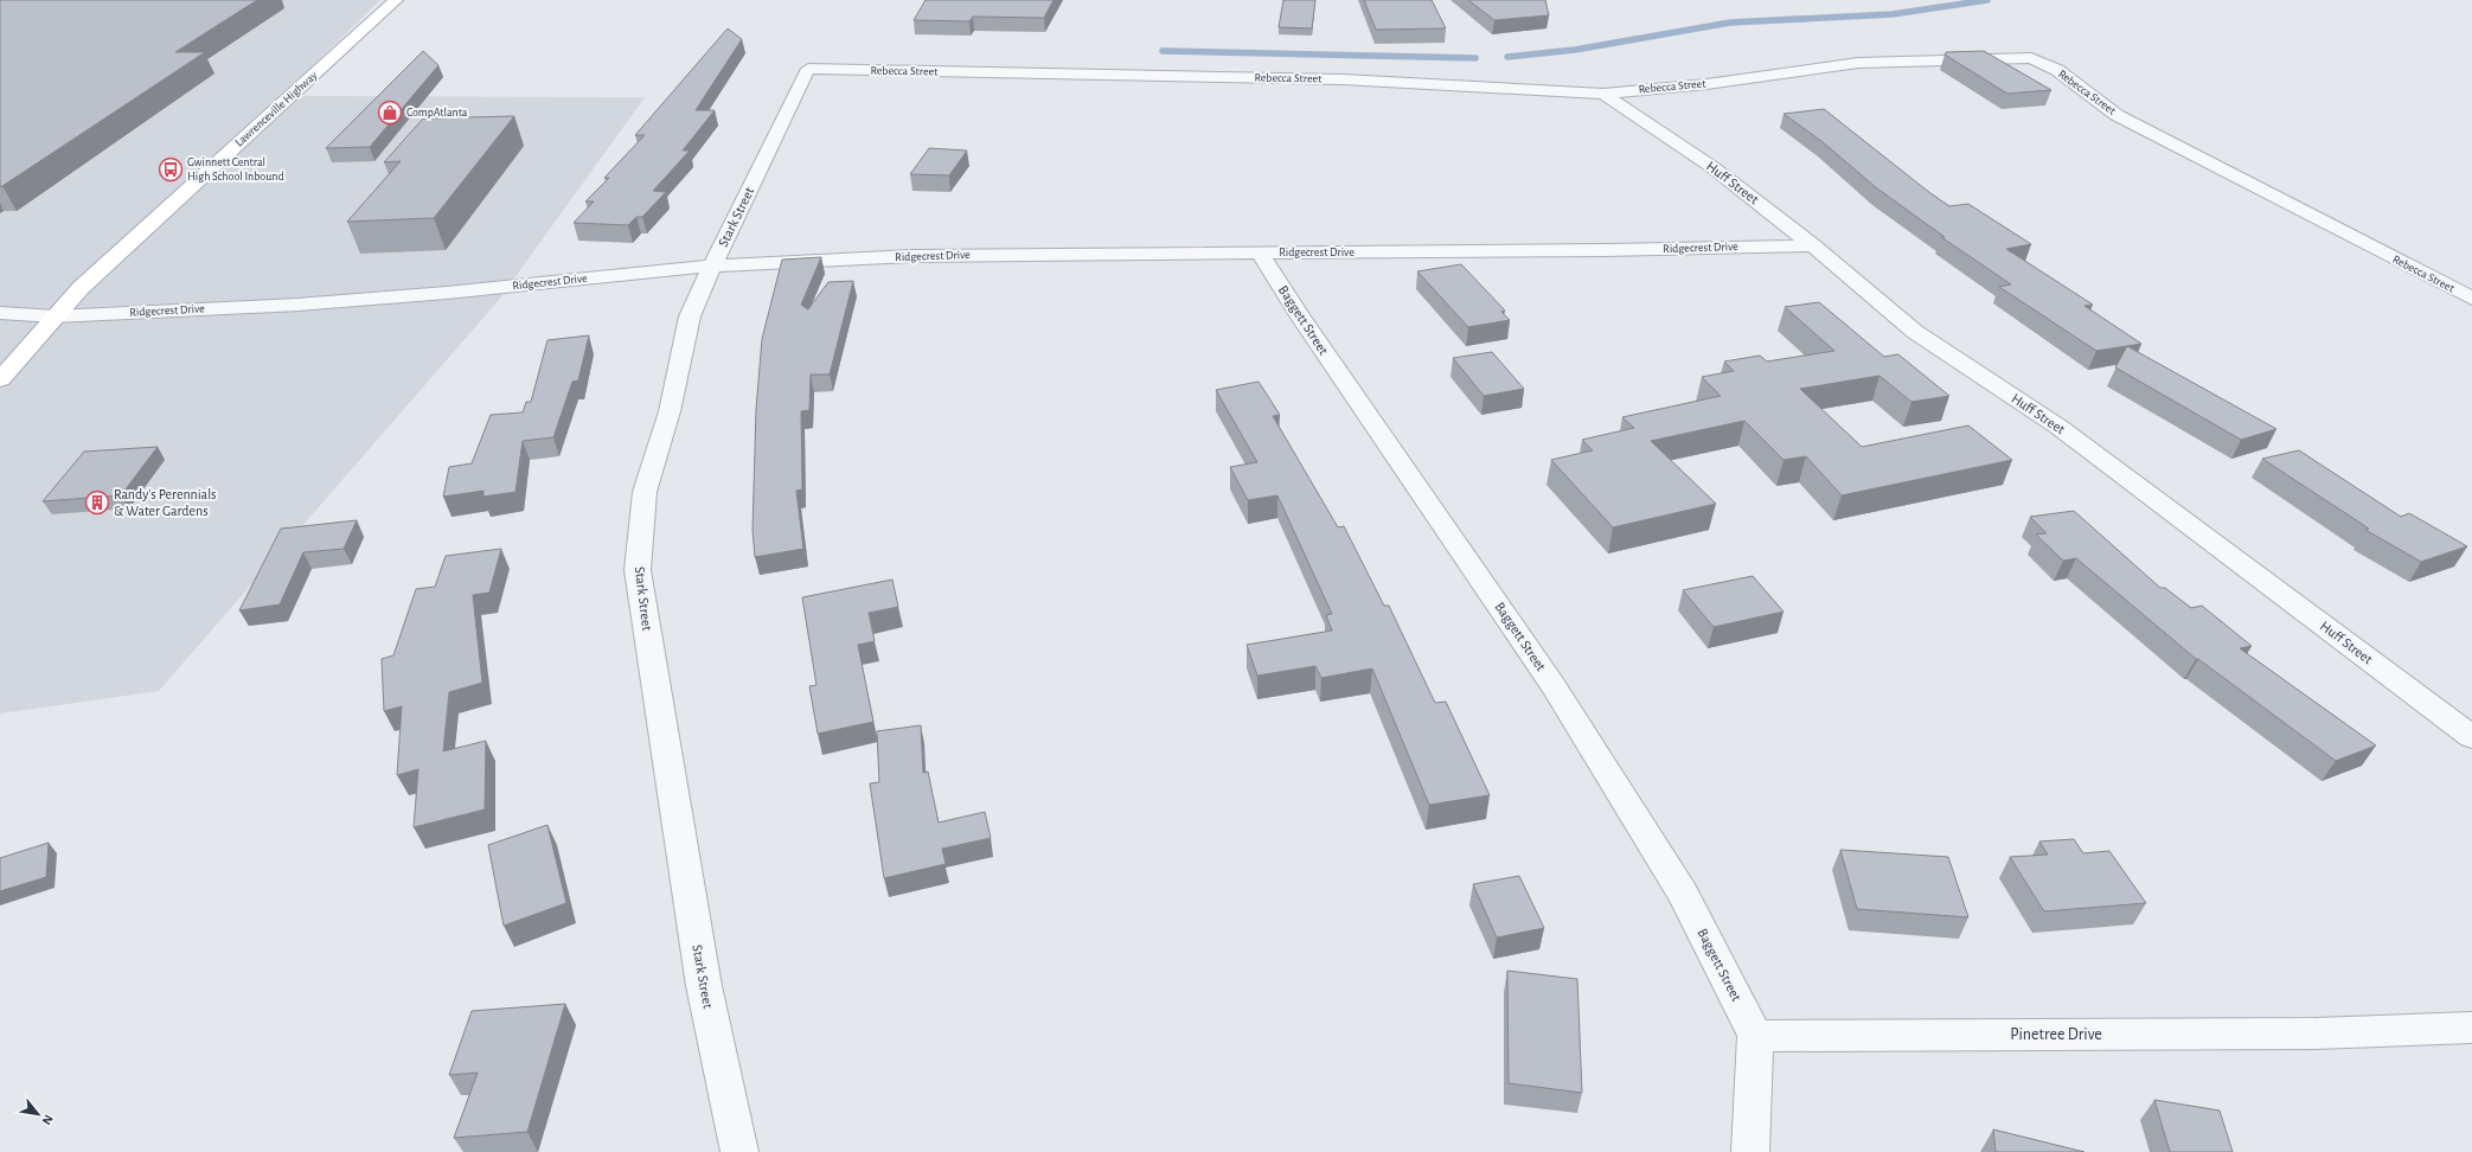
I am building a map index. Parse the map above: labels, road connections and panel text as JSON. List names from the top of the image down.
{
  "streets": {
    "main road": ["Lawrenceville Highway"],
    "street": [
      "Rebecca Street",
      "Huff Street",
      "Stark Street",
      "Ridgecrest Drive",
      "Baggett Street",
      "Pinetree Drive"
    ]
  },
  "crossings": [
    ["Rebecca Street", "Huff Street"],
    ["Rebecca Street", "Stark Street"],
    ["Lawrenceville Highway", "Ridgecrest Drive"],
    ["Huff Street", "Ridgecrest Drive"],
    ["Stark Street", "Ridgecrest Drive"],
    ["Ridgecrest Drive", "Baggett Street"],
    ["Baggett Street", "Pinetree Drive"]
  ],
  "places": {
    "shop": ["CompAtlanta"],
    "bus stop": ["Gwinnett Central High School Inbound"],
    "building": ["Randy's Perennials & Water Gardens"]
  },
  "north": "bottom right"
}
